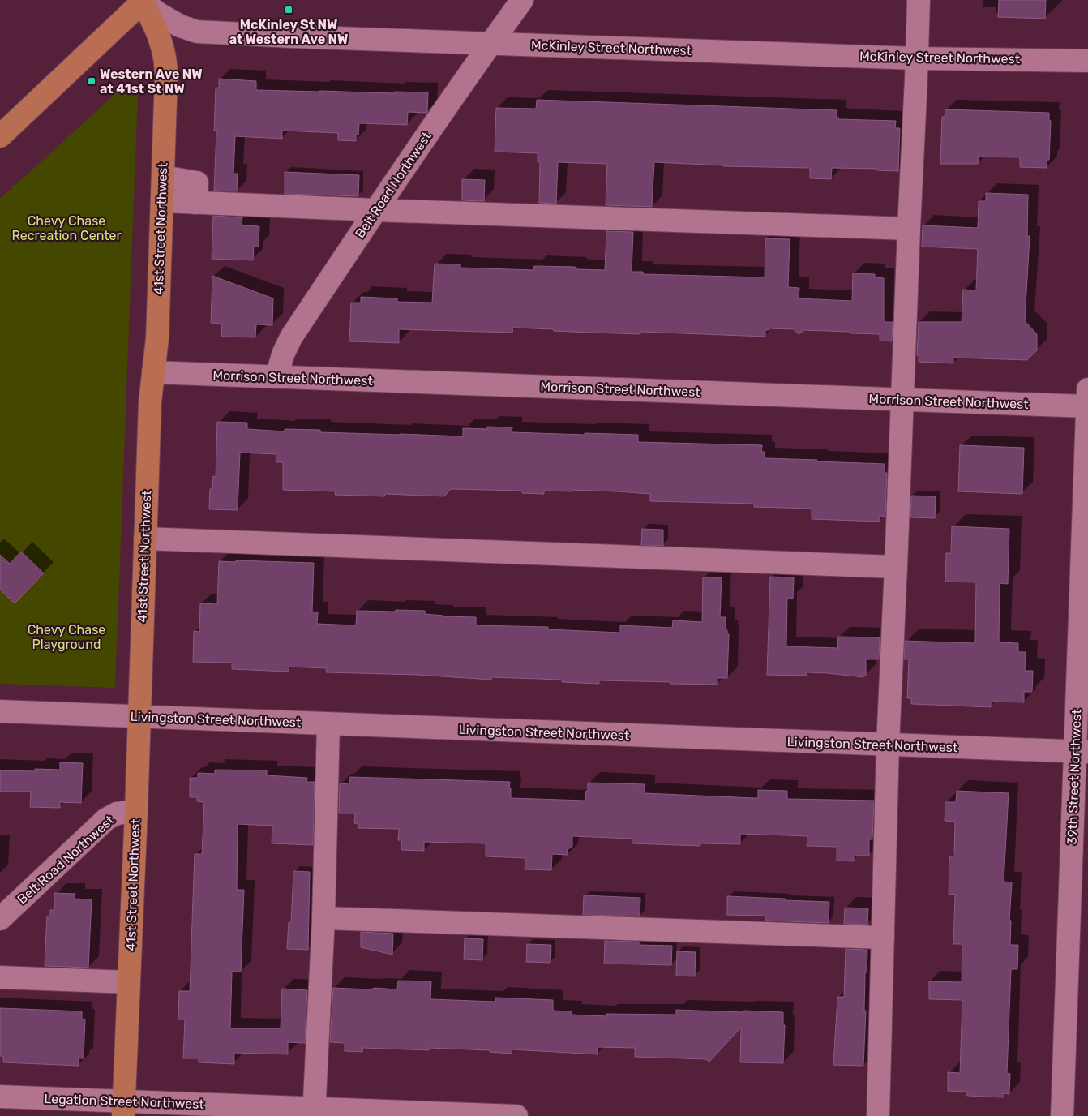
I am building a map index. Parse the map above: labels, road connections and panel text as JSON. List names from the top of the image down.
{
  "streets": {
    "main road": ["41st Street Northwest"],
    "street": [
      "McKinley Street Northwest",
      "Belt Road Northwest",
      "Morrison Street Northwest",
      "Livingston Street Northwest",
      "39th Street Northwest",
      "Legation Street Northwest"
    ]
  },
  "crossings": [
    ["McKinley Street Northwest", "Belt Road Northwest"],
    ["McKinley Street Northwest", "41st Street Northwest"],
    ["Belt Road Northwest", "41st Street Northwest"],
    ["Belt Road Northwest", "Morrison Street Northwest"],
    ["41st Street Northwest", "Morrison Street Northwest"],
    ["41st Street Northwest", "Livingston Street Northwest"],
    ["41st Street Northwest", "Legation Street Northwest"],
    ["Morrison Street Northwest", "39th Street Northwest"],
    ["Livingston Street Northwest", "39th Street Northwest"]
  ],
  "parks": ["Chevy Chase Recreation Center", "Chevy Chase Playground"],
  "places": {
    "transit": ["McKinley St NW at Western Ave NW", "Western Ave NW at 41st St NW"]
  }
}
